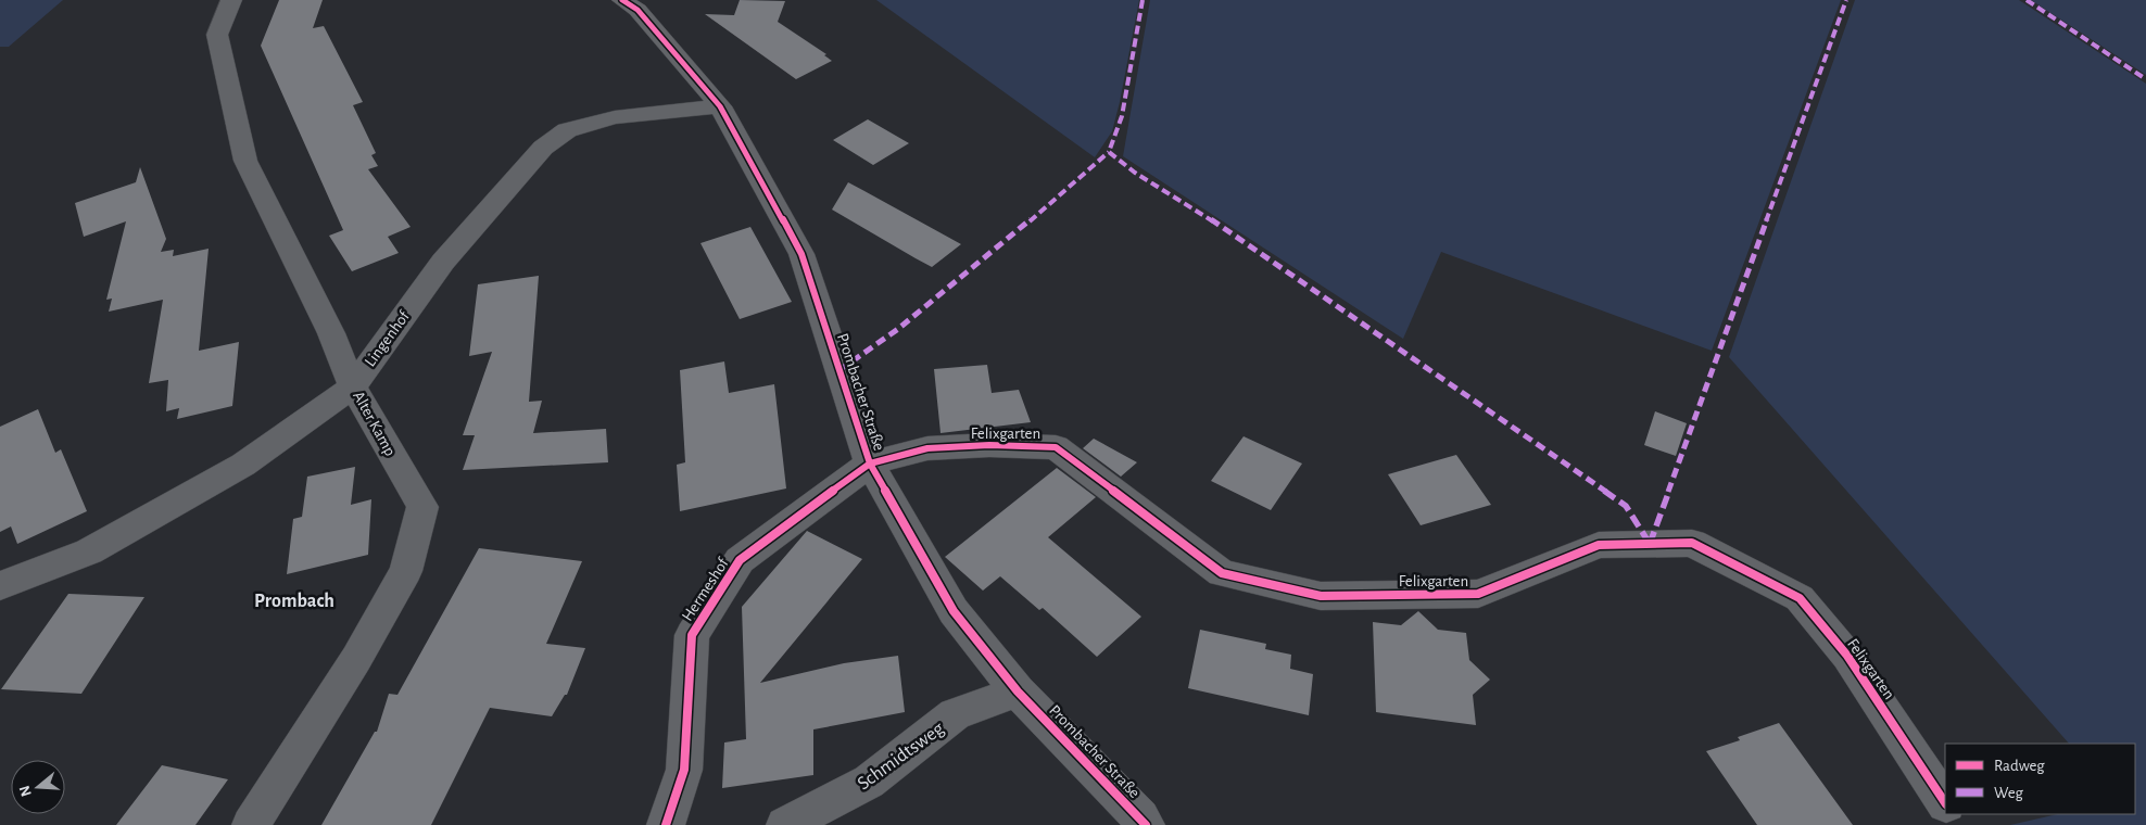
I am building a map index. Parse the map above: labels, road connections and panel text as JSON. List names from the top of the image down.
{
  "streets": {
    "street": [
      "Lingenhof",
      "Prombacher Straße",
      "Alter Kamp",
      "Felixgarten",
      "Hermeshof",
      "Schmidtsweg"
    ]
  },
  "crossings": [
    ["Lingenhof", "Prombacher Straße"],
    ["Lingenhof", "Alter Kamp"],
    ["Prombacher Straße", "Felixgarten"],
    ["Prombacher Straße", "Hermeshof"],
    ["Prombacher Straße", "Schmidtsweg"],
    ["Felixgarten", "Hermeshof"]
  ],
  "districts": ["Prombach"],
  "legend": ["Radweg", "Weg"],
  "north": "left"
}
